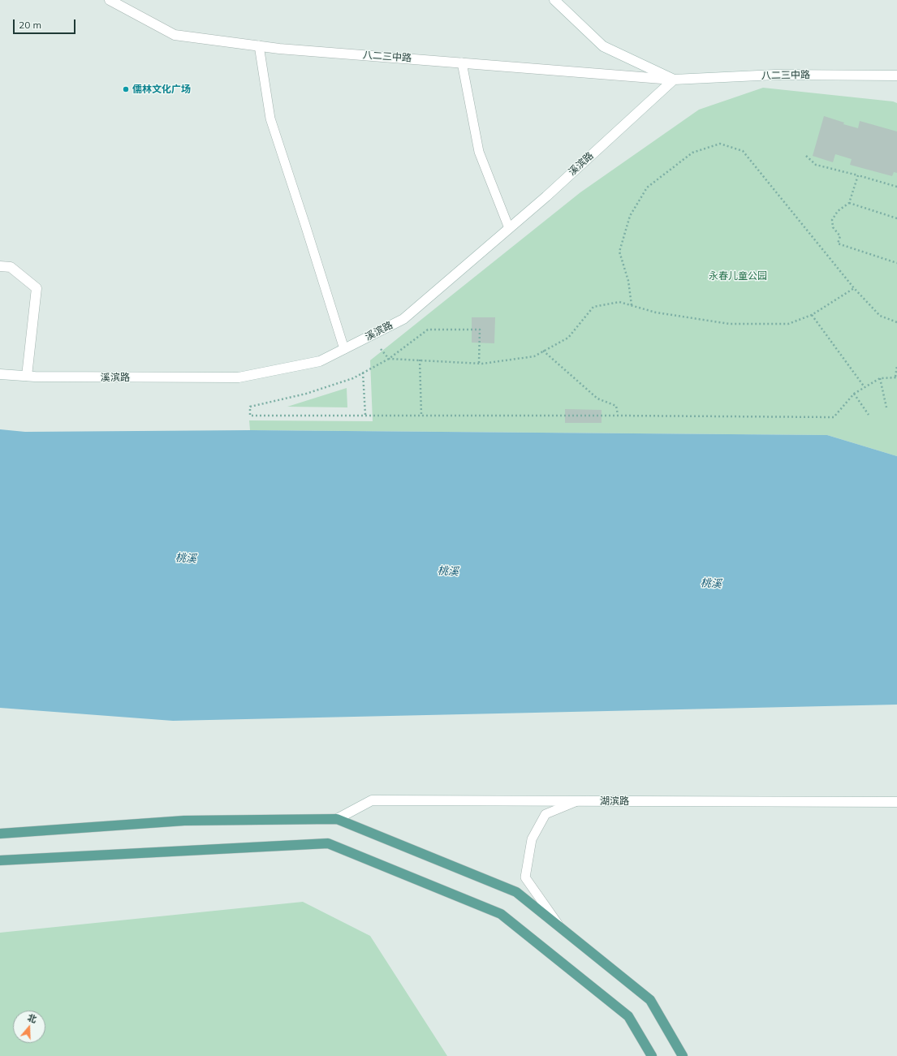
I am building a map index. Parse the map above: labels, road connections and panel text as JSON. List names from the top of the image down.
{
  "streets": {
    "street": ["八二三中路", "溪滨路", "湖滨路"]
  },
  "crossings": [
    ["八二三中路", "溪滨路"]
  ],
  "water": ["桃溪"],
  "parks": ["永春儿童公园"],
  "places": ["儒林文化广场"],
  "scale_bar": "20 m",
  "north": "top"
}
